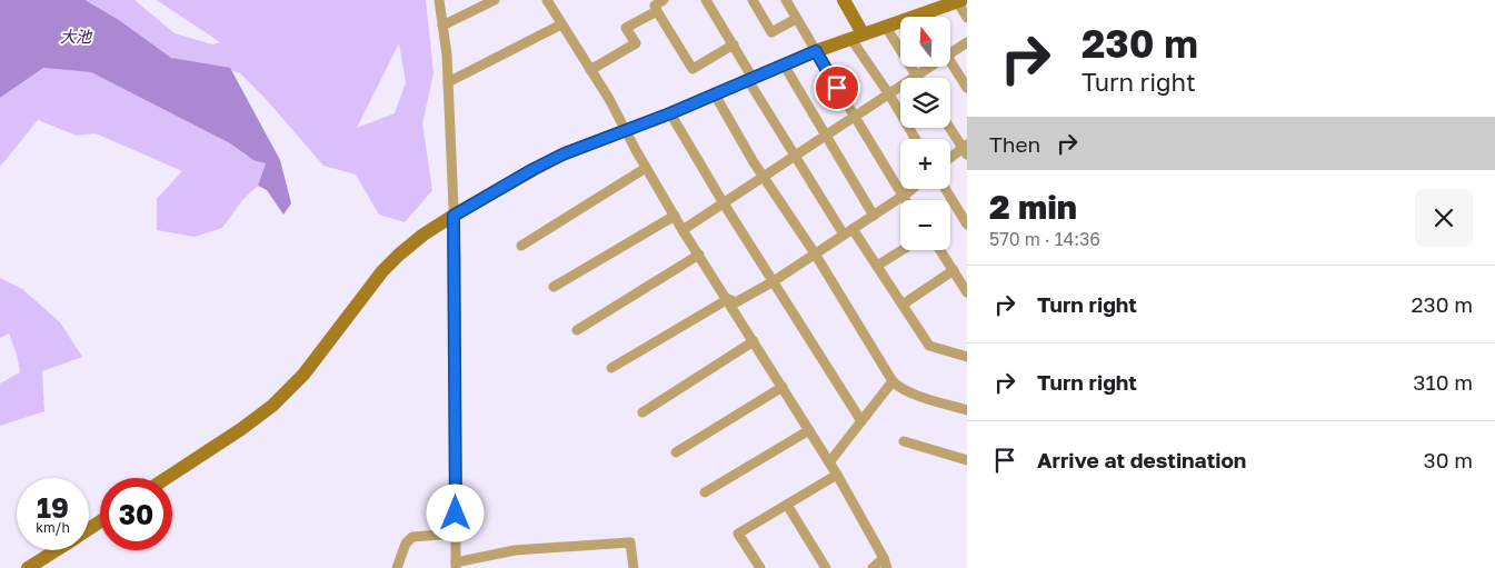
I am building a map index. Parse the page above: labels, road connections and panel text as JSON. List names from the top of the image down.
{
  "water": ["大池"],
  "north": "top",
  "page": {
    "turn": ["230 m", "Turn right"],
    "map_buttons": ["+", "−"],
    "then": "Then",
    "heading": ["2 min", "570 m · 14:36"],
    "list": [
      {
        "name": "Turn right",
        "value": "230 m"
      },
      {
        "name": "Turn right",
        "value": "310 m"
      },
      {
        "name": "Arrive at destination",
        "value": "30 m"
      }
    ],
    "speed": "19 km/h",
    "limit": "30"
  }
}
